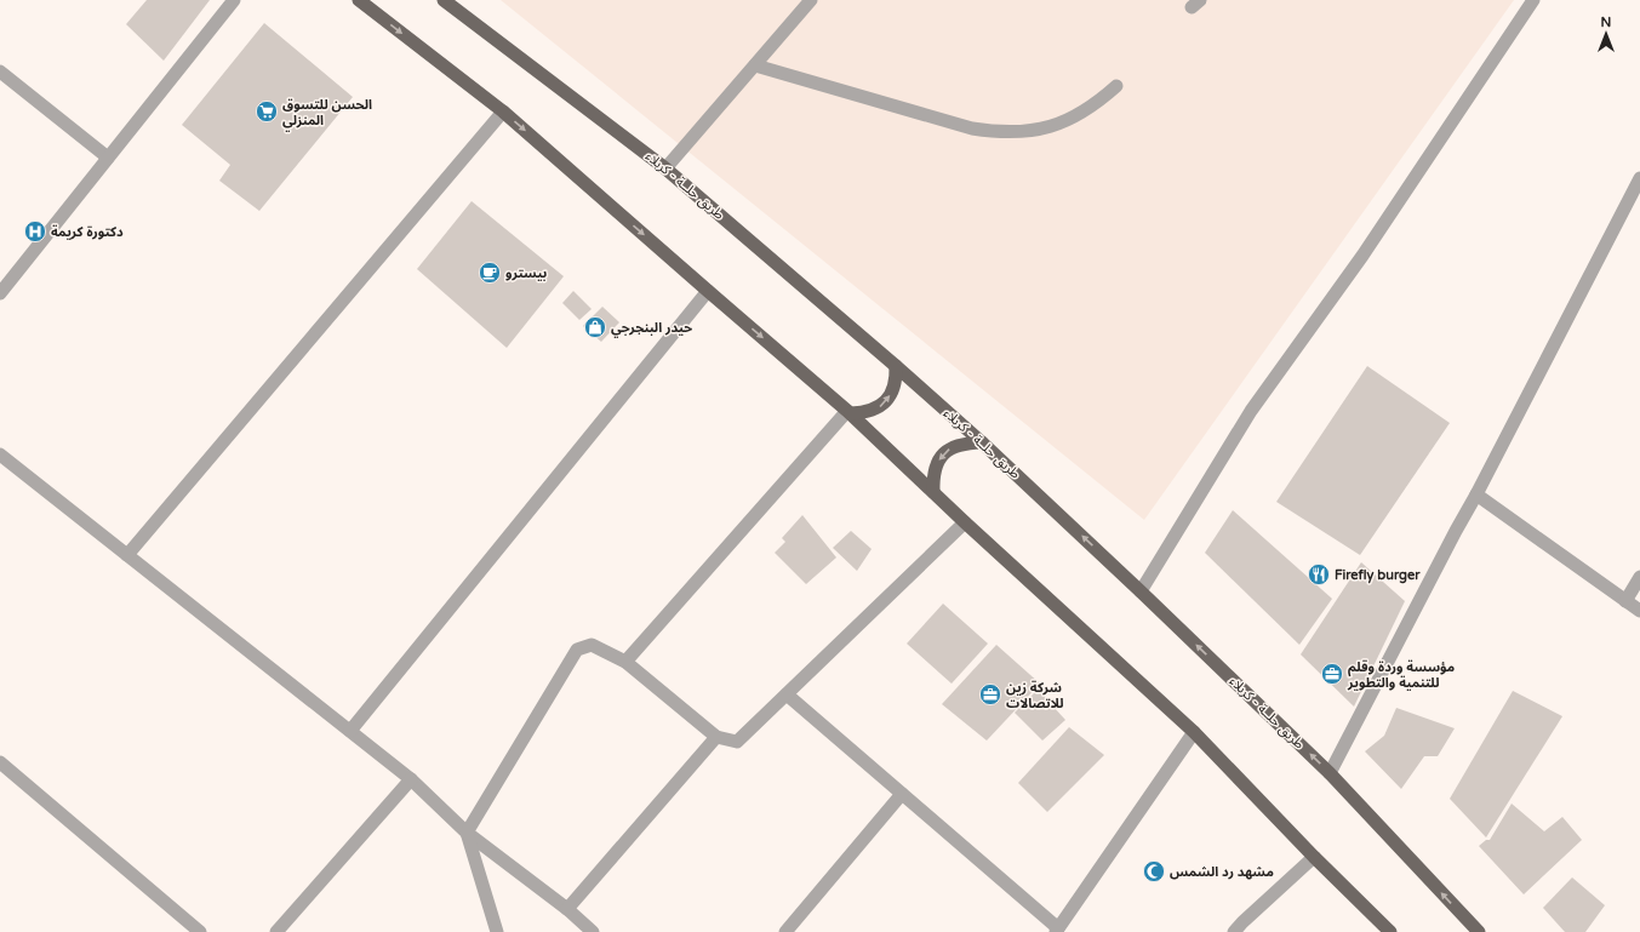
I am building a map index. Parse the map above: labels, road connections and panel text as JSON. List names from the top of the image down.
{
  "streets": {
    "main road": ["طريق حلــة - كربلاء"]
  },
  "places": {
    "supermarket": ["الحسن للتسوق المنزلي"],
    "hospital": ["دكتورة كريمة"],
    "cafe": ["بيسترو"],
    "shop": ["حيدر البنجرجي"],
    "restaurant": ["Firefly burger"],
    "office": ["مؤسسة وردة وقلم للتنمية والتطوير", "شركة زين للاتصالات"],
    "mosque": ["مشهد رد الشمس"]
  },
  "north": "top"
}
